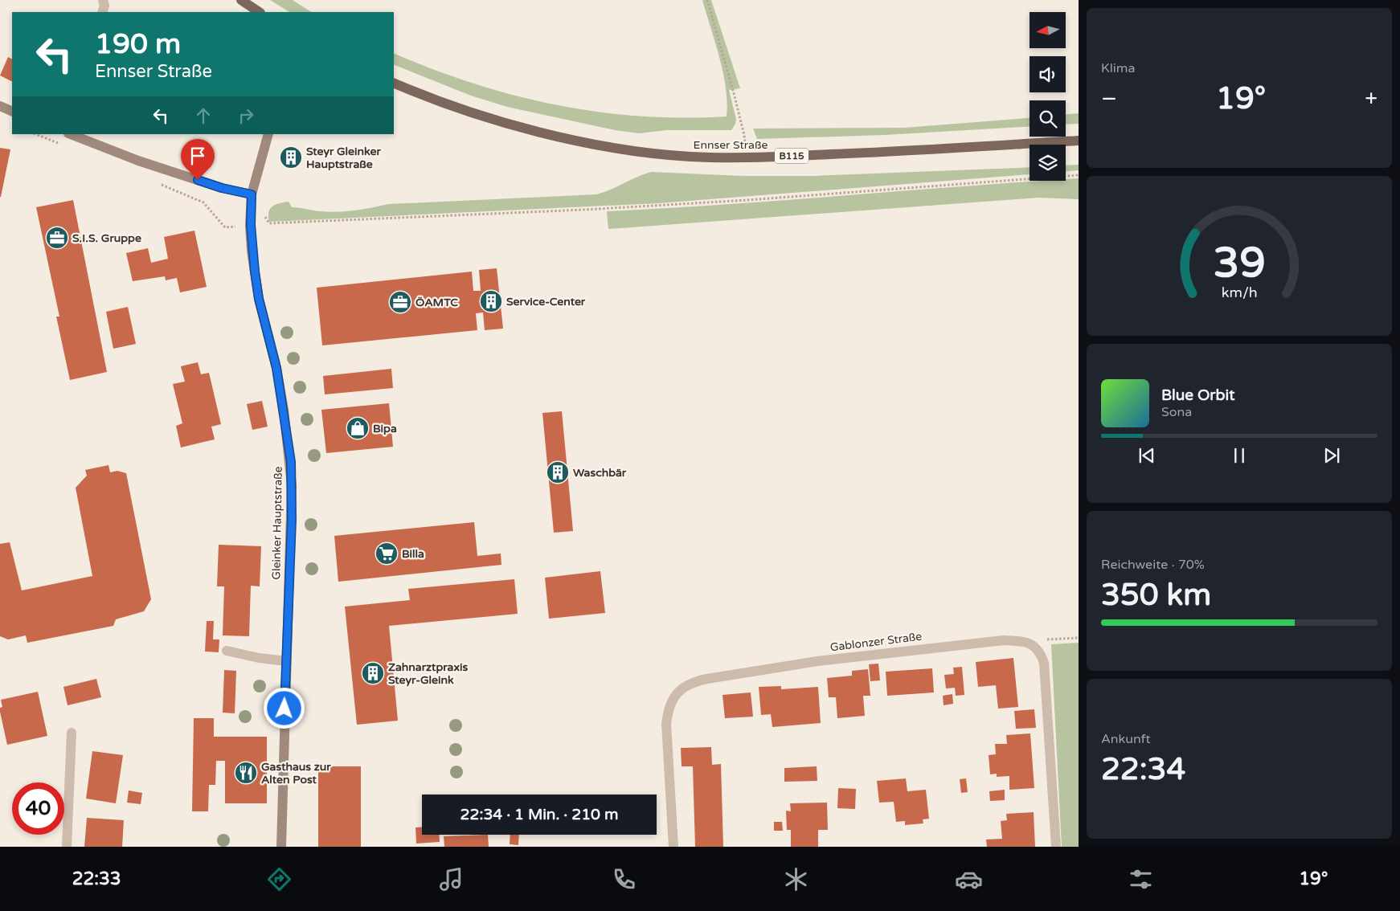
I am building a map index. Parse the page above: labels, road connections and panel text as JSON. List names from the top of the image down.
{
  "streets": {
    "main road": ["Ennser Straße", "B115"],
    "street": ["Gleinker Hauptstraße", "Gablonzer Straße"]
  },
  "places": {
    "building": [
      "Steyr Gleinker Hauptstraße",
      "Service-Center",
      "Waschbär",
      "Zahnarztpraxis Steyr-Gleink"
    ],
    "office": ["S.I.S. Gruppe", "ÖAMTC"],
    "shop": ["Bipa"],
    "supermarket": ["Billa"],
    "restaurant": ["Gasthaus zur Alten Post"]
  },
  "north": "left",
  "page": {
    "tile": [
      "Klima",
      ["Reichweite · 70%", "350 km"],
      ["Ankunft", "22:34"]
    ],
    "turn": ["190 m", "Ennser Straße"],
    "heat": ["−", "19°", "+"],
    "song": ["Blue Orbit", "Sona"],
    "limit": "40",
    "trip": "22:34 · 1 Min. · 210 m",
    "tabs": ["22:33", "19°"],
    "gauge": ["39", "km/h"]
  }
}
